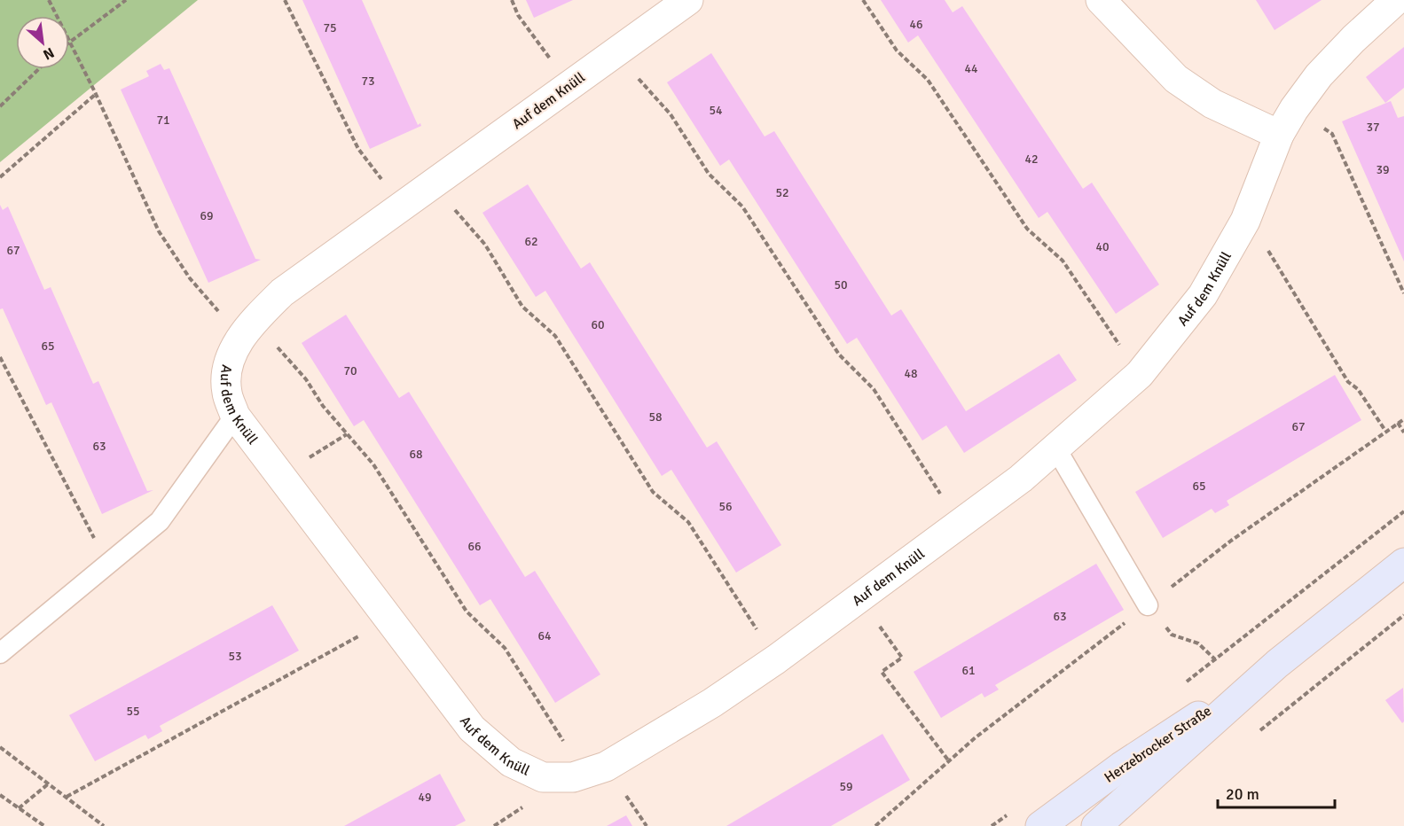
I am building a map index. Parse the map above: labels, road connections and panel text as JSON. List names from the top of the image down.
{
  "streets": {
    "main road": ["Herzebrocker Straße"],
    "street": ["Auf dem Knüll"]
  },
  "house_numbers": [
    "46",
    "75",
    "44",
    "73",
    "54",
    "71",
    "37",
    "42",
    "39",
    "52",
    "69",
    "62",
    "40",
    "67",
    "50",
    "60",
    "65",
    "70",
    "48",
    "58",
    "67",
    "63",
    "68",
    "65",
    "56",
    "66",
    "63",
    "64",
    "53",
    "61",
    "55",
    "59",
    "49"
  ],
  "scale_bar": "20 m",
  "north": "bottom right"
}
